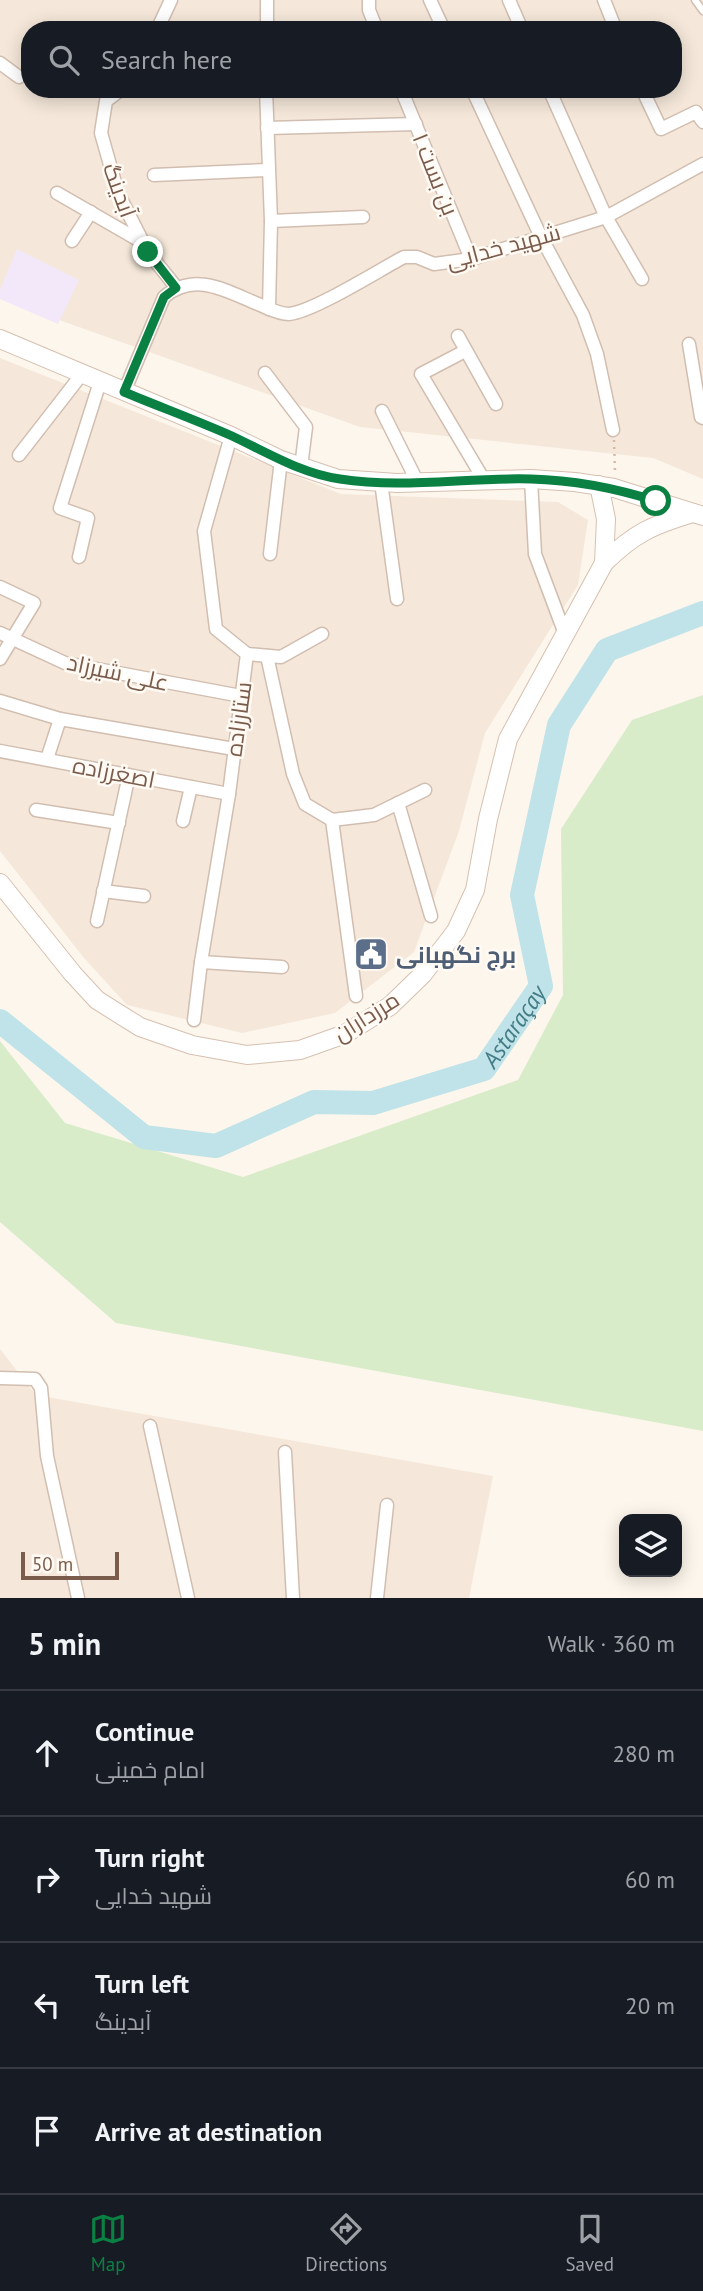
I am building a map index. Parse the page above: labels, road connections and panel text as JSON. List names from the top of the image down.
{
  "streets": {
    "street": [
      "بن بست ۱",
      "آبدینگ",
      "شهید خدایی",
      "علی شیرزاد",
      "ستارزاده",
      "اصغرزاده",
      "مرزداران"
    ]
  },
  "crossings": [
    ["بن بست ۱", "شهید خدایی"],
    ["آبدینگ", "شهید خدایی"],
    ["علی شیرزاد", "ستارزاده"],
    ["ستارزاده", "اصغرزاده"]
  ],
  "water": ["Astaraçay"],
  "places": {
    "public building": ["برج نگهبانی"]
  },
  "scale_bar": "50 m",
  "page": {
    "search": "Search here",
    "scale": "50 m",
    "heading": ["5 min", "Walk · 360 m"],
    "list": [
      ["Continue", "امام خمینی", "280 m"],
      ["Turn right", "شهید خدایی", "60 m"],
      ["Turn left", "آبدینگ", "20 m"],
      "Arrive at destination"
    ],
    "nav": ["Map", "Directions", "Saved"]
  }
}
